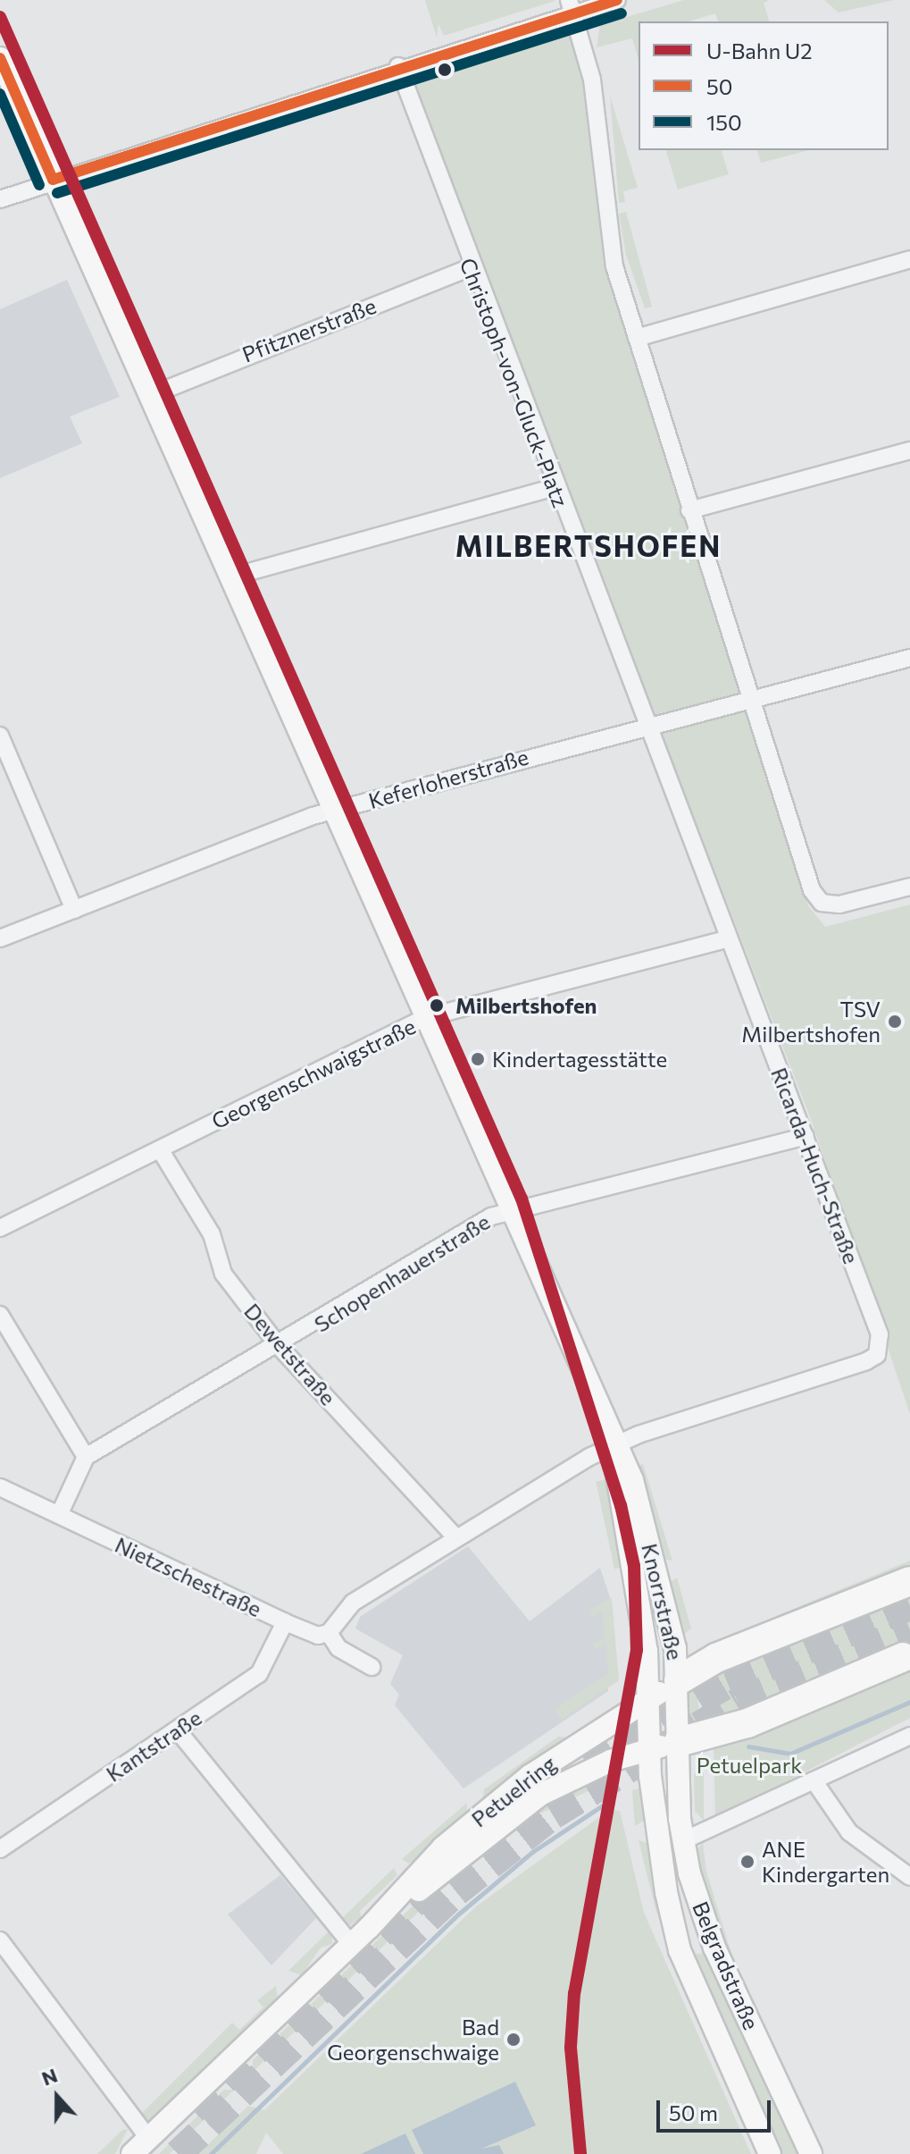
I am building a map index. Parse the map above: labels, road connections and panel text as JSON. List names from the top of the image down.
{
  "streets": {
    "main road": ["Knorrstraße", "Petuelring", "Belgradstraße"],
    "street": [
      "Pfitznerstraße",
      "Christoph-von-Gluck-Platz",
      "Keferloherstraße",
      "Georgenschwaigstraße",
      "Ricarda-Huch-Straße",
      "Schopenhauerstraße",
      "Dewetstraße",
      "Nietzschestraße",
      "Kantstraße"
    ]
  },
  "crossings": [
    ["Pfitznerstraße", "Christoph-von-Gluck-Platz"],
    ["Pfitznerstraße", "Knorrstraße"],
    ["Christoph-von-Gluck-Platz", "Keferloherstraße"],
    ["Christoph-von-Gluck-Platz", "Georgenschwaigstraße"],
    ["Christoph-von-Gluck-Platz", "Ricarda-Huch-Straße"],
    ["Keferloherstraße", "Knorrstraße"],
    ["Georgenschwaigstraße", "Ricarda-Huch-Straße"],
    ["Georgenschwaigstraße", "Dewetstraße"],
    ["Georgenschwaigstraße", "Knorrstraße"],
    ["Ricarda-Huch-Straße", "Schopenhauerstraße"],
    ["Ricarda-Huch-Straße", "Knorrstraße"],
    ["Schopenhauerstraße", "Dewetstraße"],
    ["Schopenhauerstraße", "Knorrstraße"],
    ["Nietzschestraße", "Kantstraße"],
    ["Knorrstraße", "Petuelring"],
    ["Knorrstraße", "Belgradstraße"],
    ["Petuelring", "Belgradstraße"]
  ],
  "districts": ["MILBERTSHOFEN"],
  "parks": ["Petuelpark"],
  "places": [
    "Milbertshofen",
    "TSV Milbertshofen",
    "Kindertagesstätte",
    "ANE Kindergarten",
    "Bad Georgenschwaige"
  ],
  "lines": ["transit line 50", "transit line 150", "metro line U2"],
  "legend": ["U-Bahn U2", "50", "150"],
  "scale_bar": "50 m",
  "north": "top"
}
